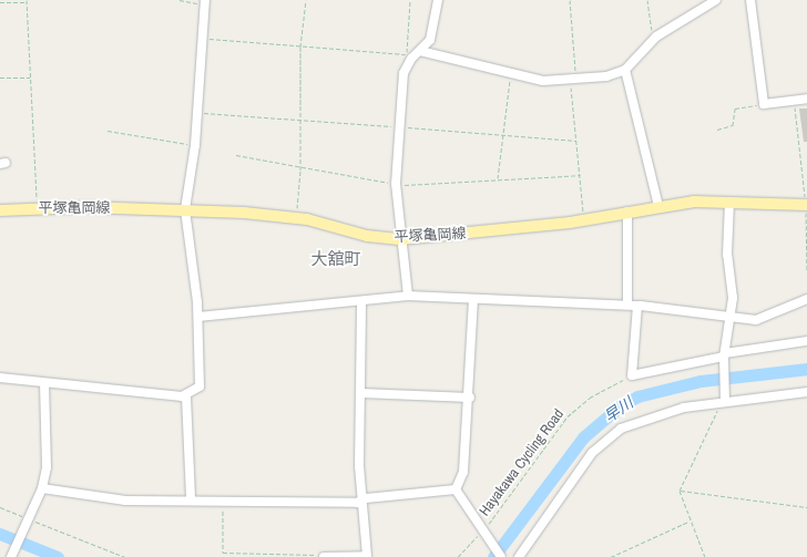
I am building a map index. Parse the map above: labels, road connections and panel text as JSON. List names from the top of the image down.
{
  "streets": {
    "main road": ["平塚亀岡線"],
    "path": ["Hayakawa Cycling Road"]
  },
  "districts": ["大舘町"],
  "water": ["早川"]
}
